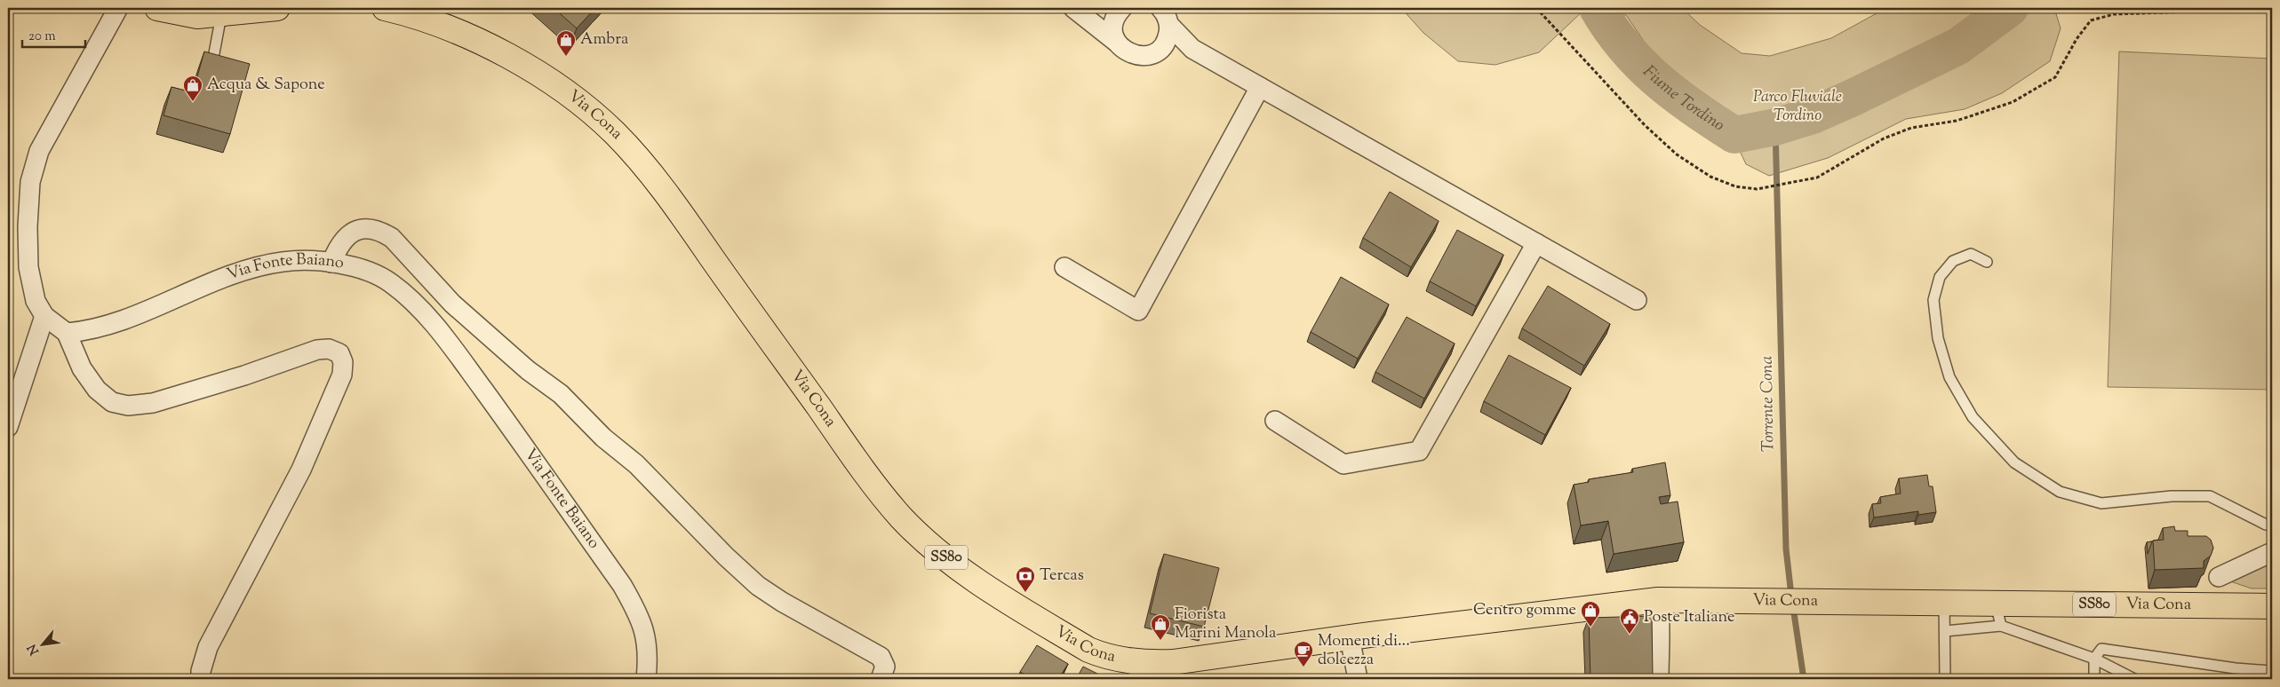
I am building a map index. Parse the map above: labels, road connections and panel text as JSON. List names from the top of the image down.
{
  "streets": {
    "main road": ["Via Cona", "SS80"],
    "street": ["Via Fonte Baiano"]
  },
  "water": ["Fiume Tordino", "Torrente Cona"],
  "parks": ["Parco Fluviale Tordino"],
  "places": {
    "shop": [
      "Ambra",
      "Acqua & Sapone",
      "Centro gomme",
      "Fiorista Marini Manola"
    ],
    "bank": ["Tercas"],
    "public building": ["Poste Italiane"],
    "cafe": ["Momenti di... dolcezza"]
  },
  "scale_bar": "20 m",
  "north": "bottom left"
}
